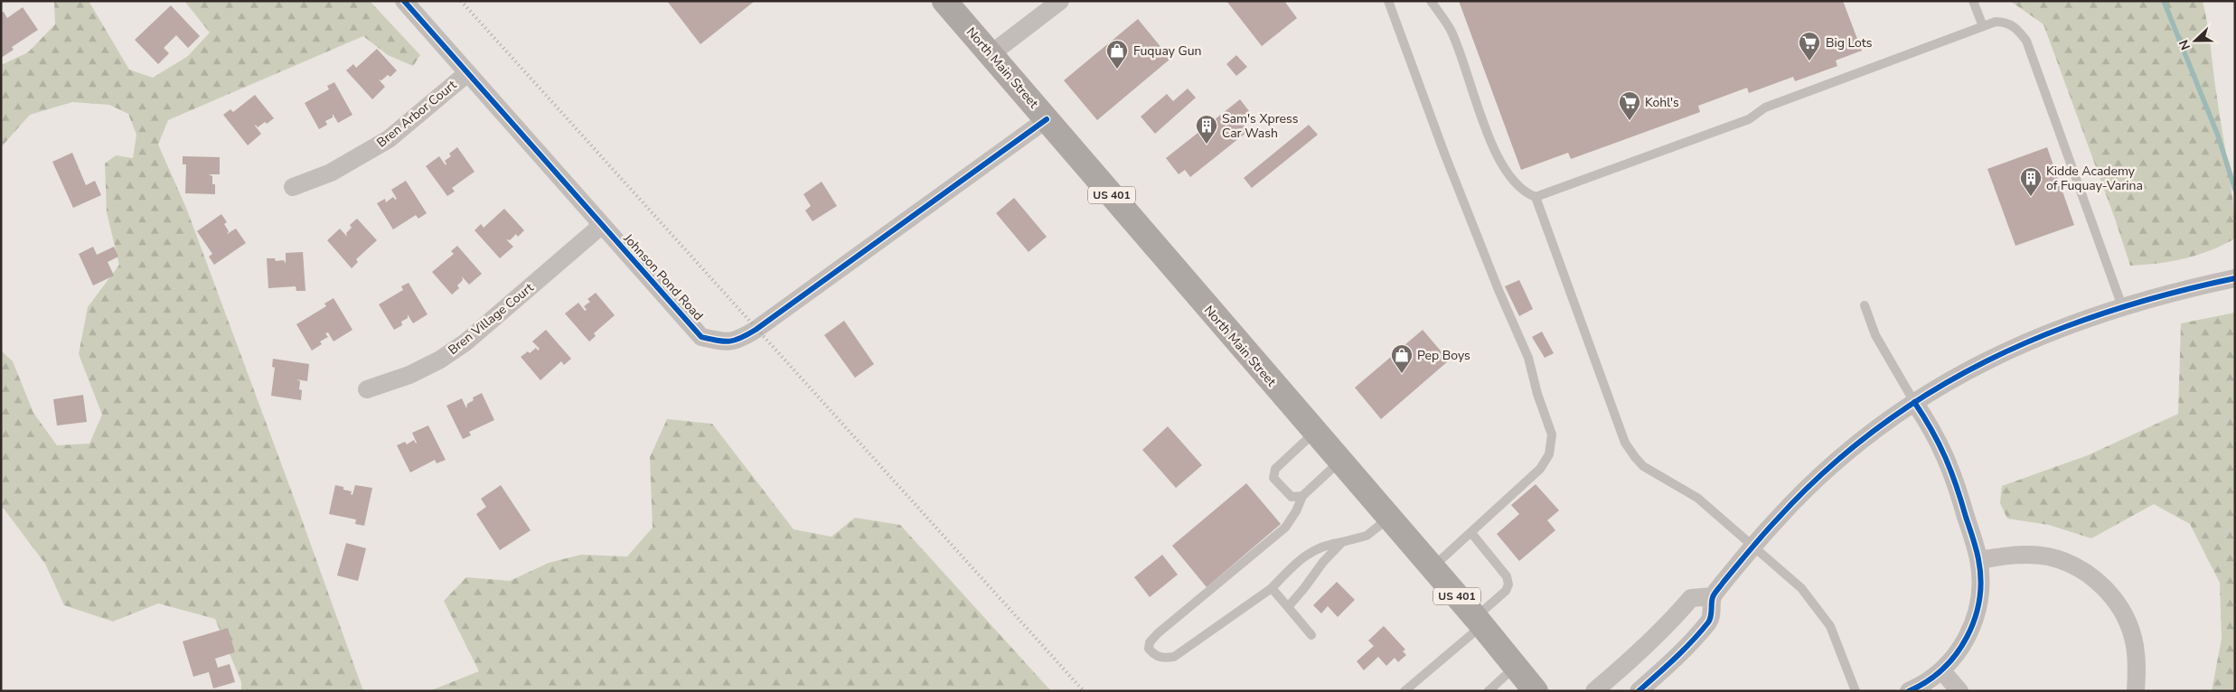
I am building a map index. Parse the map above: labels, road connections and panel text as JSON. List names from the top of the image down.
{
  "streets": {
    "highway": ["North Main Street", "US 401"],
    "street": ["Bren Arbor Court", "Johnson Pond Road", "Bren Village Court"]
  },
  "crossings": [
    ["North Main Street", "Johnson Pond Road"],
    ["Bren Arbor Court", "Johnson Pond Road"],
    ["Johnson Pond Road", "Bren Village Court"]
  ],
  "places": {
    "supermarket": ["Big Lots", "Kohl's"],
    "shop": ["Fuquay Gun", "Pep Boys"],
    "building": ["Sam's Xpress Car Wash", "Kidde Academy of Fuquay-Varina"]
  },
  "north": "left"
}
